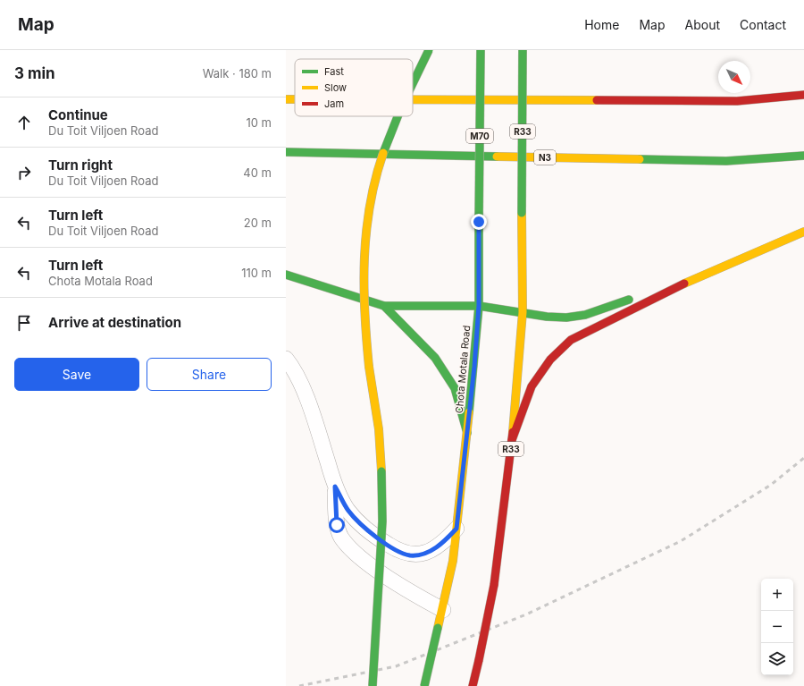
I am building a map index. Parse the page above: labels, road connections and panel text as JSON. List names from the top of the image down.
{
  "streets": {
    "main road": [
      "R33",
      "M70",
      "N3",
      "Chota Motala Road"
    ]
  },
  "legend": ["Fast", "Slow", "Jam"],
  "north": "bottom right",
  "page": {
    "header": "Map",
    "nav": [
      "Home",
      "Map",
      "About",
      "Contact"
    ],
    "heading": ["3 min", "Walk · 180 m"],
    "list": [
      ["Continue", "Du Toit Viljoen Road", "10 m"],
      ["Turn right", "Du Toit Viljoen Road", "40 m"],
      ["Turn left", "Du Toit Viljoen Road", "20 m"],
      ["Turn left", "Chota Motala Road", "110 m"],
      "Arrive at destination"
    ],
    "buttons": ["Save", "Share"],
    "map_buttons": ["+", "−"]
  }
}
